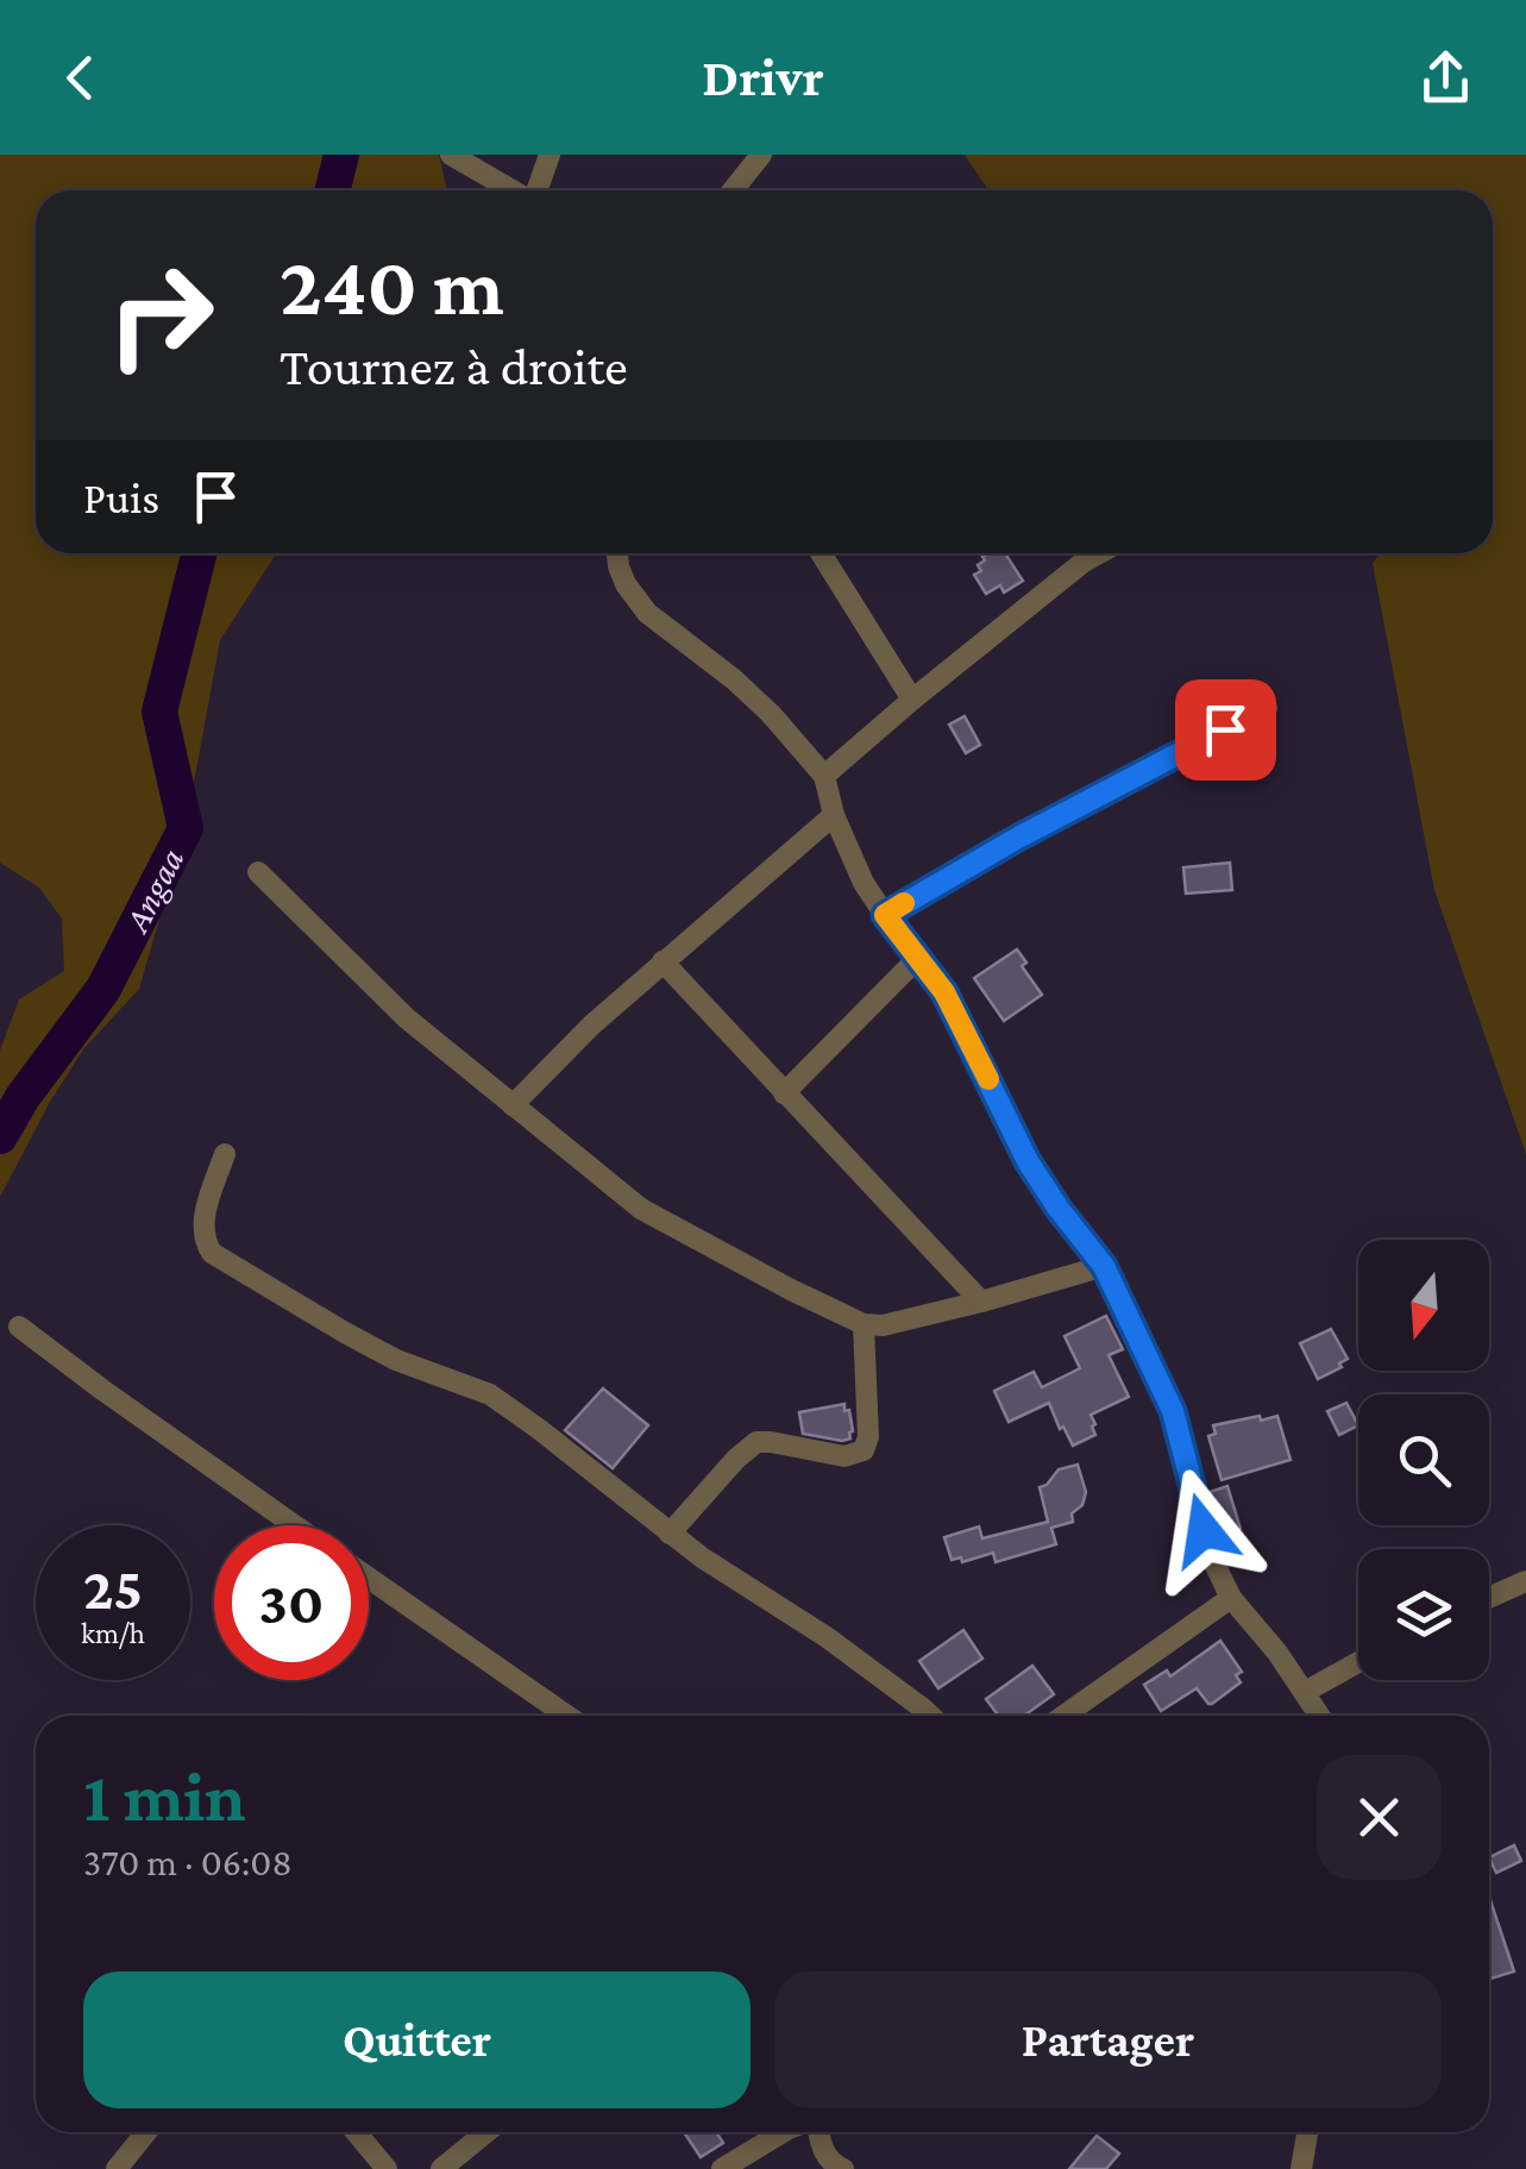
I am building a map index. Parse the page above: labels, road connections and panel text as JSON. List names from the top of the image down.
{
  "water": ["Angaa"],
  "north": "bottom",
  "page": {
    "header": "Drivr",
    "turn": ["240 m", "Tournez à droite"],
    "then": "Puis",
    "speed": "25 km/h",
    "limit": "30",
    "heading": ["1 min", "370 m · 06:08"],
    "buttons": ["Quitter", "Partager"]
  }
}
